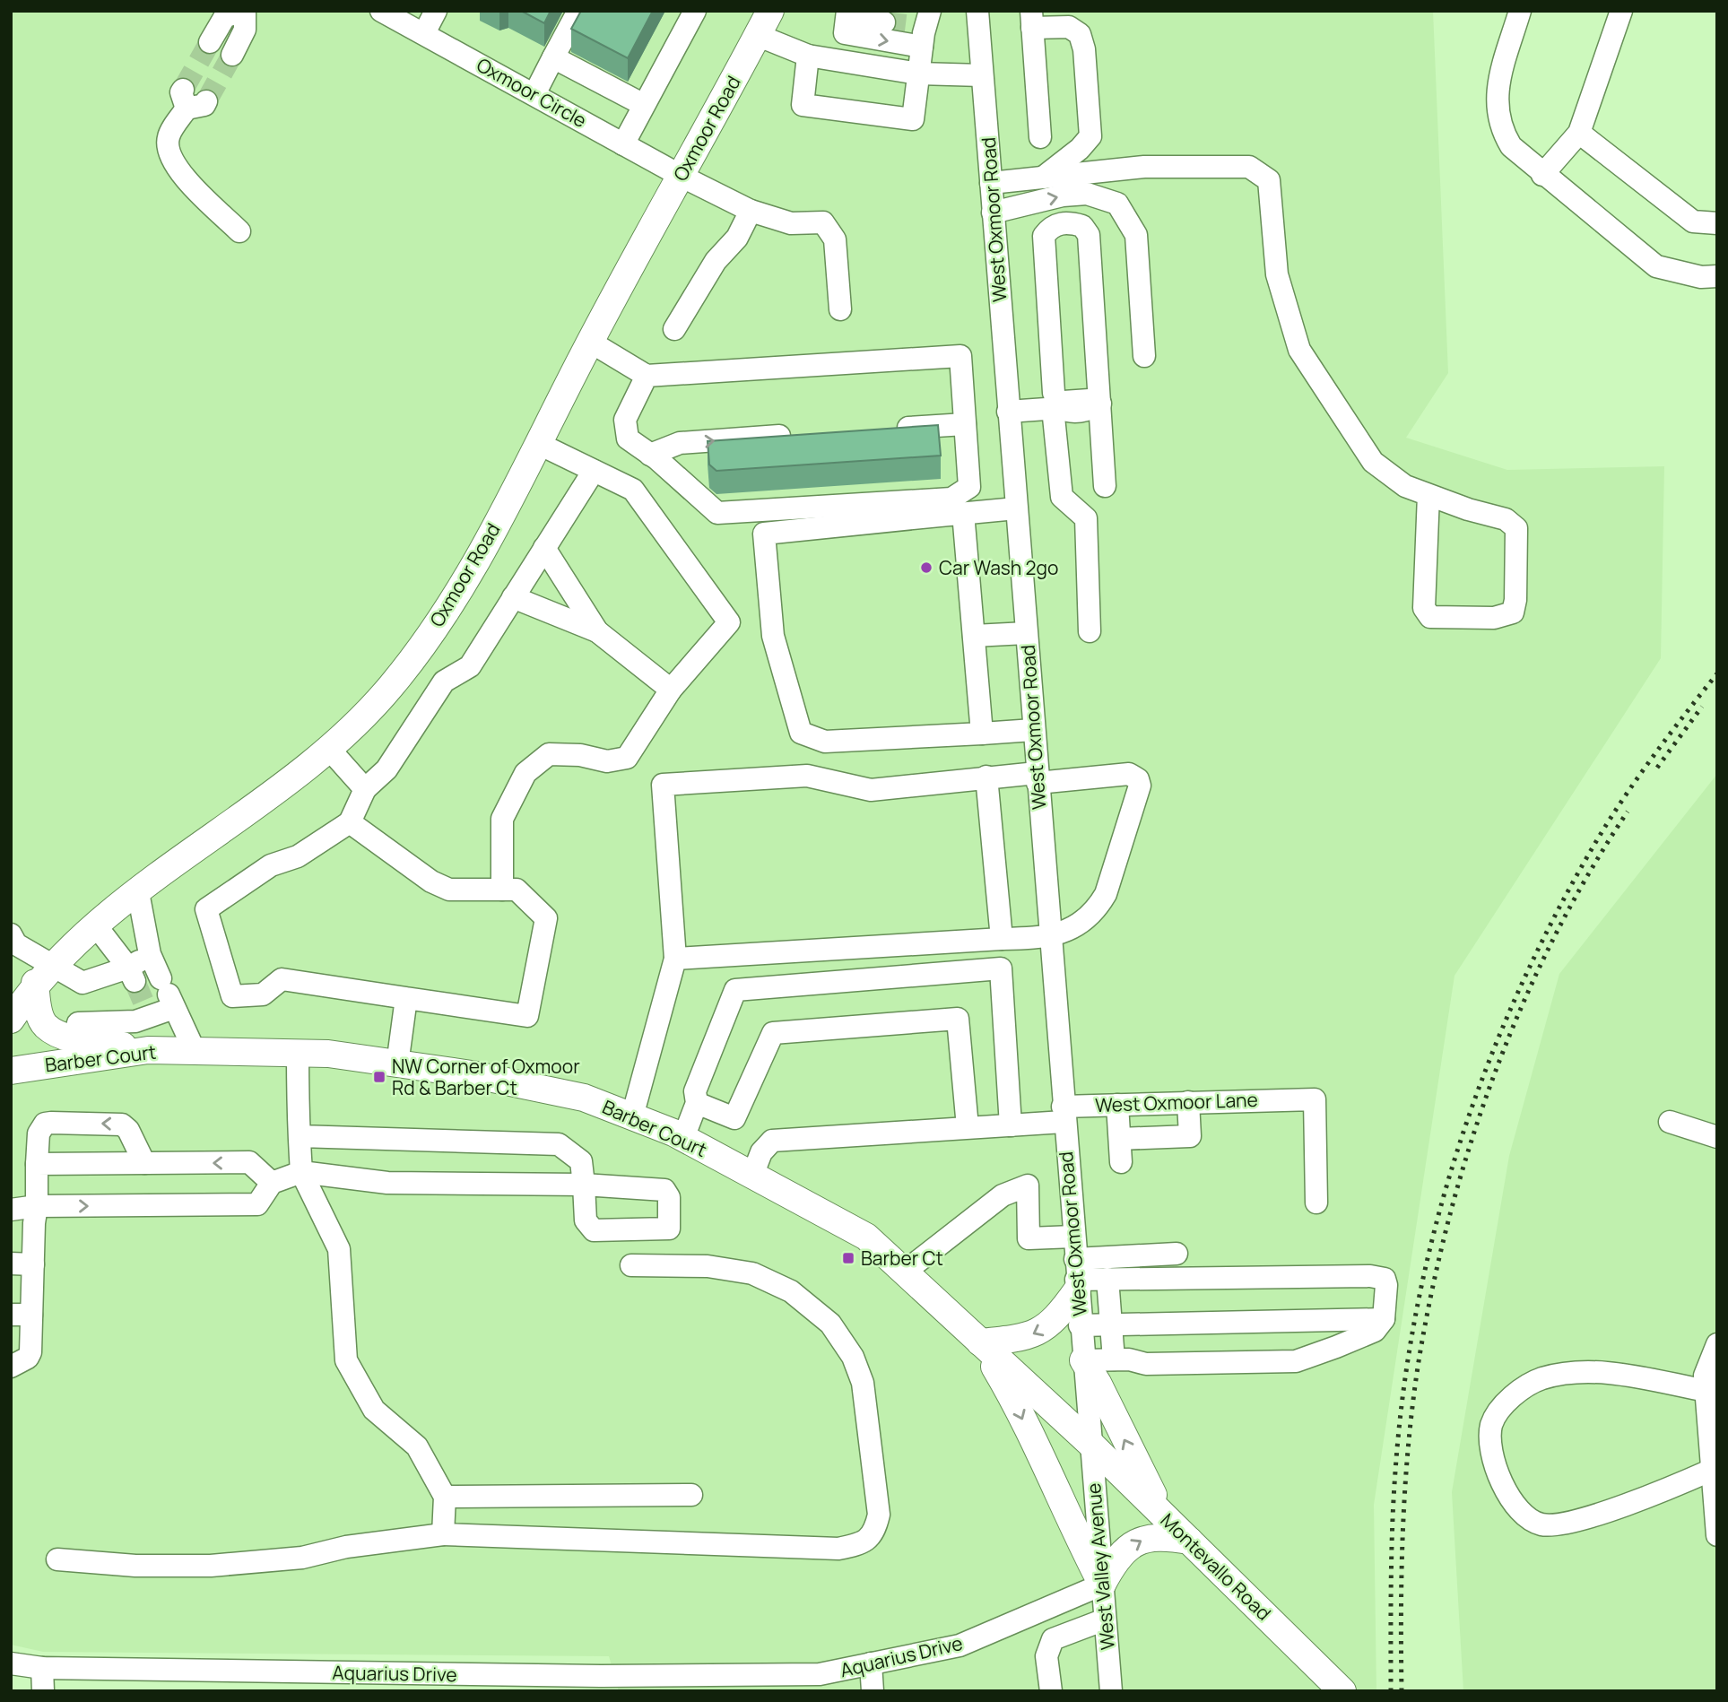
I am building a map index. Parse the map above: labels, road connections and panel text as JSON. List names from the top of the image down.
{
  "streets": {
    "main road": ["Oxmoor Road", "Barber Court", "Montevallo Road"],
    "street": [
      "Oxmoor Circle",
      "West Oxmoor Road",
      "West Oxmoor Lane",
      "West Valley Avenue",
      "Aquarius Drive"
    ]
  },
  "crossings": [
    ["Oxmoor Circle", "Oxmoor Road"],
    ["West Oxmoor Road", "Barber Court"],
    ["West Oxmoor Road", "West Oxmoor Lane"],
    ["West Oxmoor Road", "West Valley Avenue"],
    ["West Oxmoor Road", "Montevallo Road"],
    ["Barber Court", "West Oxmoor Lane"],
    ["Barber Court", "West Valley Avenue"],
    ["Barber Court", "Montevallo Road"],
    ["West Valley Avenue", "Montevallo Road"],
    ["West Valley Avenue", "Aquarius Drive"]
  ],
  "places": {
    "other": ["Car Wash 2go"],
    "transit": ["NW Corner of Oxmoor Rd & Barber Ct", "Barber Ct"]
  }
}
